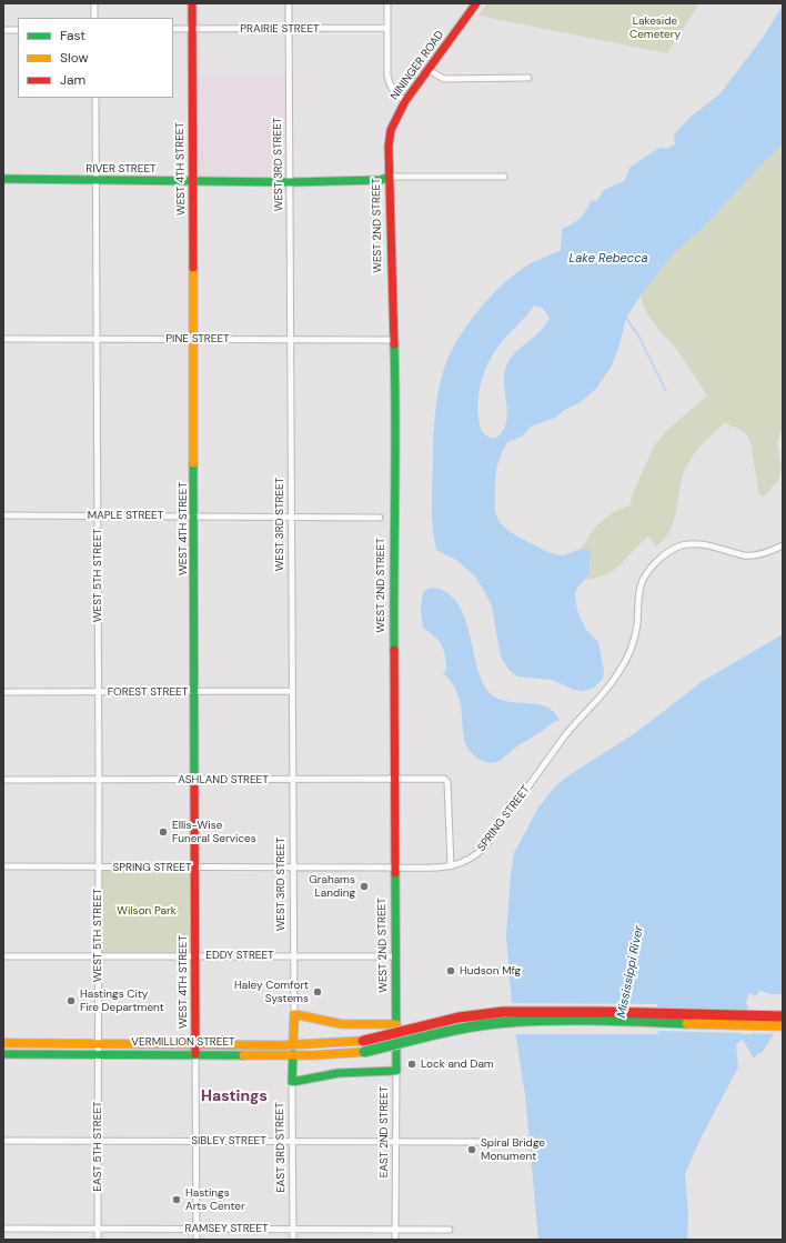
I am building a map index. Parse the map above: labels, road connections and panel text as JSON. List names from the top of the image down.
{
  "streets": {
    "main road": [
      "NININGER ROAD",
      "WEST 3RD STREET",
      "RIVER STREET",
      "WEST 4TH STREET",
      "WEST 2ND STREET",
      "VERMILLION STREET",
      "EAST 2ND STREET",
      "EAST 3RD STREET"
    ],
    "street": [
      "PRAIRIE STREET",
      "PINE STREET",
      "MAPLE STREET",
      "WEST 5TH STREET",
      "FOREST STREET",
      "ASHLAND STREET",
      "SPRING STREET",
      "EDDY STREET",
      "SIBLEY STREET",
      "EAST 5TH STREET",
      "RAMSEY STREET"
    ]
  },
  "crossings": [
    ["PRAIRIE STREET", "WEST 3RD STREET"],
    ["PRAIRIE STREET", "WEST 4TH STREET"],
    ["NININGER ROAD", "WEST 2ND STREET"],
    ["WEST 3RD STREET", "RIVER STREET"],
    ["WEST 3RD STREET", "PINE STREET"],
    ["WEST 3RD STREET", "MAPLE STREET"],
    ["WEST 3RD STREET", "FOREST STREET"],
    ["WEST 3RD STREET", "ASHLAND STREET"],
    ["WEST 3RD STREET", "SPRING STREET"],
    ["WEST 3RD STREET", "EDDY STREET"],
    ["WEST 3RD STREET", "VERMILLION STREET"],
    ["WEST 3RD STREET", "EAST 3RD STREET"],
    ["RIVER STREET", "WEST 4TH STREET"],
    ["RIVER STREET", "WEST 2ND STREET"],
    ["RIVER STREET", "WEST 5TH STREET"],
    ["WEST 4TH STREET", "PINE STREET"],
    ["WEST 4TH STREET", "MAPLE STREET"],
    ["WEST 4TH STREET", "FOREST STREET"],
    ["WEST 4TH STREET", "ASHLAND STREET"],
    ["WEST 4TH STREET", "SPRING STREET"],
    ["WEST 4TH STREET", "EDDY STREET"],
    ["WEST 4TH STREET", "VERMILLION STREET"],
    ["WEST 2ND STREET", "PINE STREET"],
    ["WEST 2ND STREET", "ASHLAND STREET"],
    ["WEST 2ND STREET", "SPRING STREET"],
    ["WEST 2ND STREET", "EDDY STREET"],
    ["WEST 2ND STREET", "EAST 2ND STREET"],
    ["PINE STREET", "WEST 5TH STREET"],
    ["MAPLE STREET", "WEST 5TH STREET"],
    ["WEST 5TH STREET", "FOREST STREET"],
    ["WEST 5TH STREET", "ASHLAND STREET"],
    ["WEST 5TH STREET", "SPRING STREET"],
    ["WEST 5TH STREET", "EDDY STREET"],
    ["WEST 5TH STREET", "VERMILLION STREET"],
    ["WEST 5TH STREET", "EAST 5TH STREET"],
    ["ASHLAND STREET", "SPRING STREET"],
    ["VERMILLION STREET", "EAST 5TH STREET"],
    ["VERMILLION STREET", "EAST 3RD STREET"],
    ["EAST 2ND STREET", "SIBLEY STREET"],
    ["EAST 2ND STREET", "RAMSEY STREET"],
    ["SIBLEY STREET", "EAST 5TH STREET"],
    ["SIBLEY STREET", "EAST 3RD STREET"],
    ["EAST 5TH STREET", "RAMSEY STREET"],
    ["EAST 3RD STREET", "RAMSEY STREET"]
  ],
  "districts": ["Hastings"],
  "water": ["Lake Rebecca", "Mississippi River"],
  "parks": ["Lakeside Cemetery", "Wilson Park"],
  "places": [
    "Ellis-Wise Funeral Services",
    "Grahams Landing",
    "Hudson Mfg",
    "Haley Comfort Systems",
    "Hastings City Fire Department",
    "Lock and Dam",
    "Spiral Bridge Monument",
    "Hastings Arts Center"
  ],
  "legend": ["Fast", "Slow", "Jam"]
}
